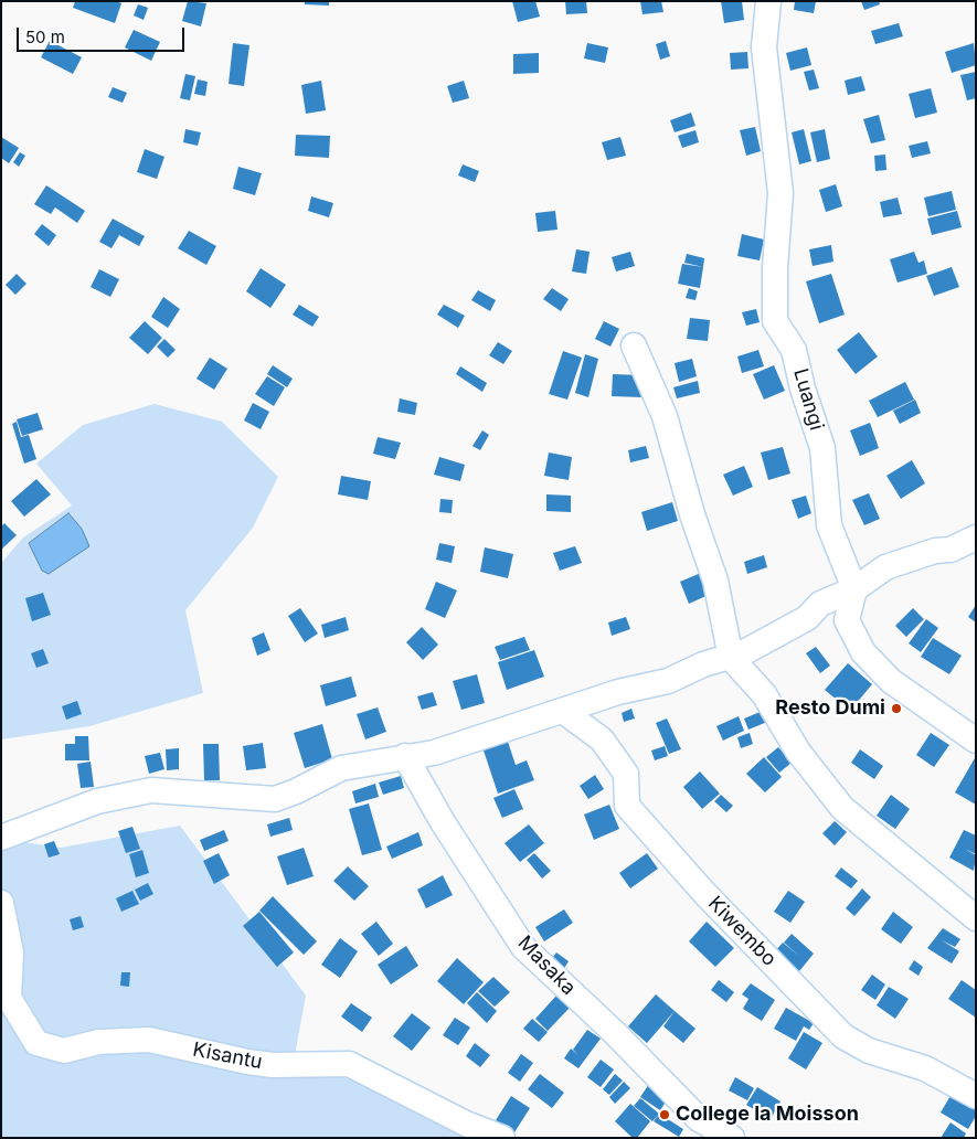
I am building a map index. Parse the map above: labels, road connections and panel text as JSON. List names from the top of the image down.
{
  "streets": {
    "street": [
      "Luangi",
      "Kiwembo",
      "Masaka",
      "Kisantu"
    ]
  },
  "places": ["Resto Dumi", "College la Moisson"],
  "scale_bar": "50 m"
}
